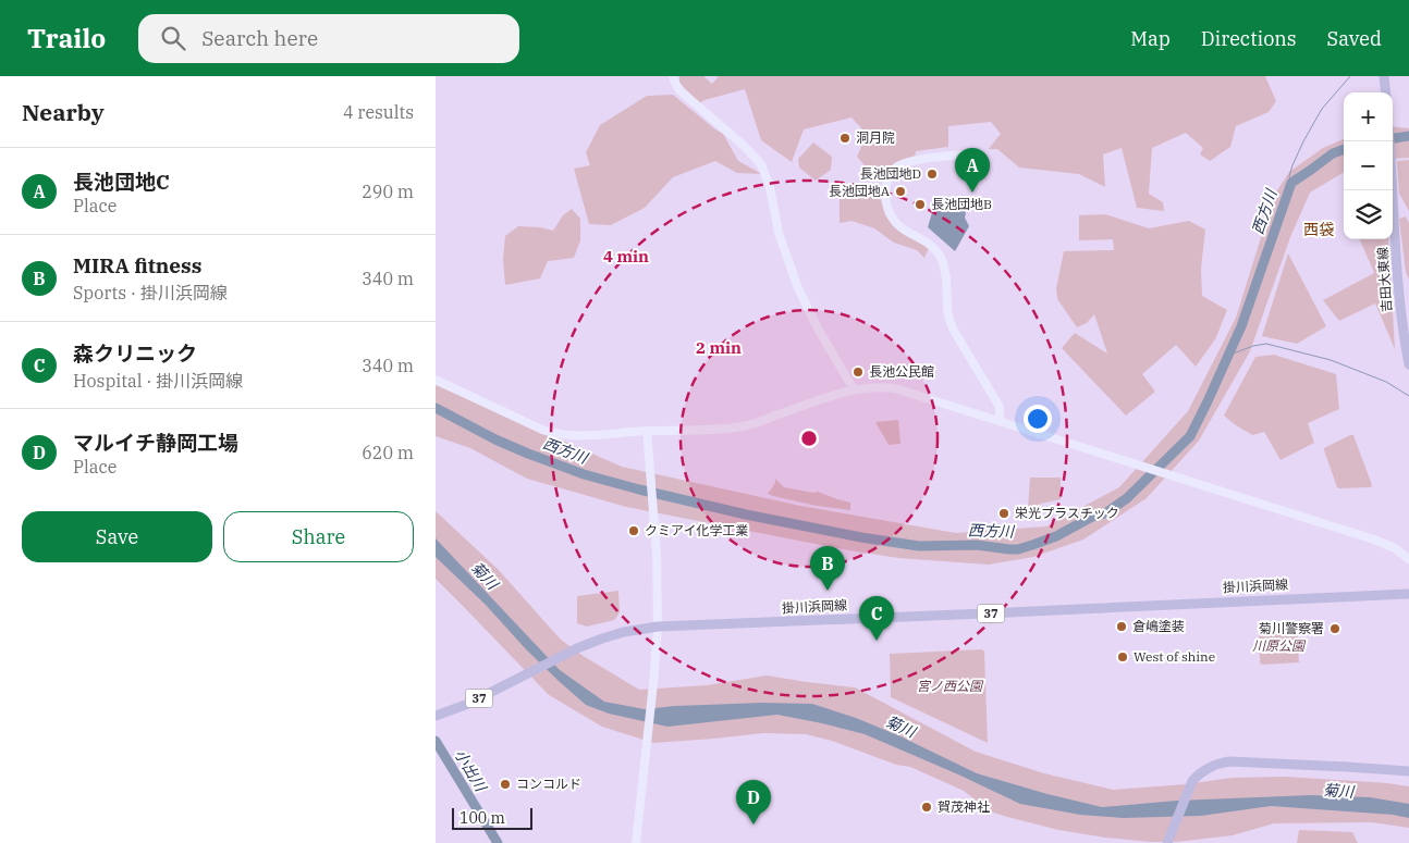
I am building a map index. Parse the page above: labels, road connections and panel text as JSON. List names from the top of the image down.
{
  "streets": {
    "main road": ["吉田大東線", "掛川浜岡線", "37"]
  },
  "districts": ["西袋"],
  "water": ["西方川", "菊川", "小出川"],
  "parks": ["川原公園", "宮ノ西公園"],
  "places": [
    "洞月院",
    "長池団地D",
    "長池団地A",
    "長池団地B",
    "長池公民館",
    "栄光プラスチック",
    "クミアイ化学工業",
    "倉嶋塗装",
    "菊川警察署",
    "West of shine",
    "コンコルド",
    "賀茂神社"
  ],
  "scale_bar": "100 m",
  "page": {
    "header": "Trailo",
    "search": "Search here",
    "nav": ["Map", "Directions", "Saved"],
    "heading": ["Nearby", "4 results"],
    "map_buttons": ["+", "−"],
    "list": [
      {
        "mark": "A",
        "name": "長池団地C",
        "note": "Place",
        "value": "290 m"
      },
      {
        "mark": "B",
        "name": "MIRA fitness",
        "note": "Sports · 掛川浜岡線",
        "value": "340 m"
      },
      {
        "mark": "C",
        "name": "森クリニック",
        "note": "Hospital · 掛川浜岡線",
        "value": "340 m"
      },
      {
        "mark": "D",
        "name": "マルイチ静岡工場",
        "note": "Place",
        "value": "620 m"
      }
    ],
    "pins": [
      "A",
      "B",
      "C",
      "D"
    ],
    "buttons": ["Save", "Share"],
    "scale": "100 m"
  },
  "rings": ["4 min", "2 min"]
}
